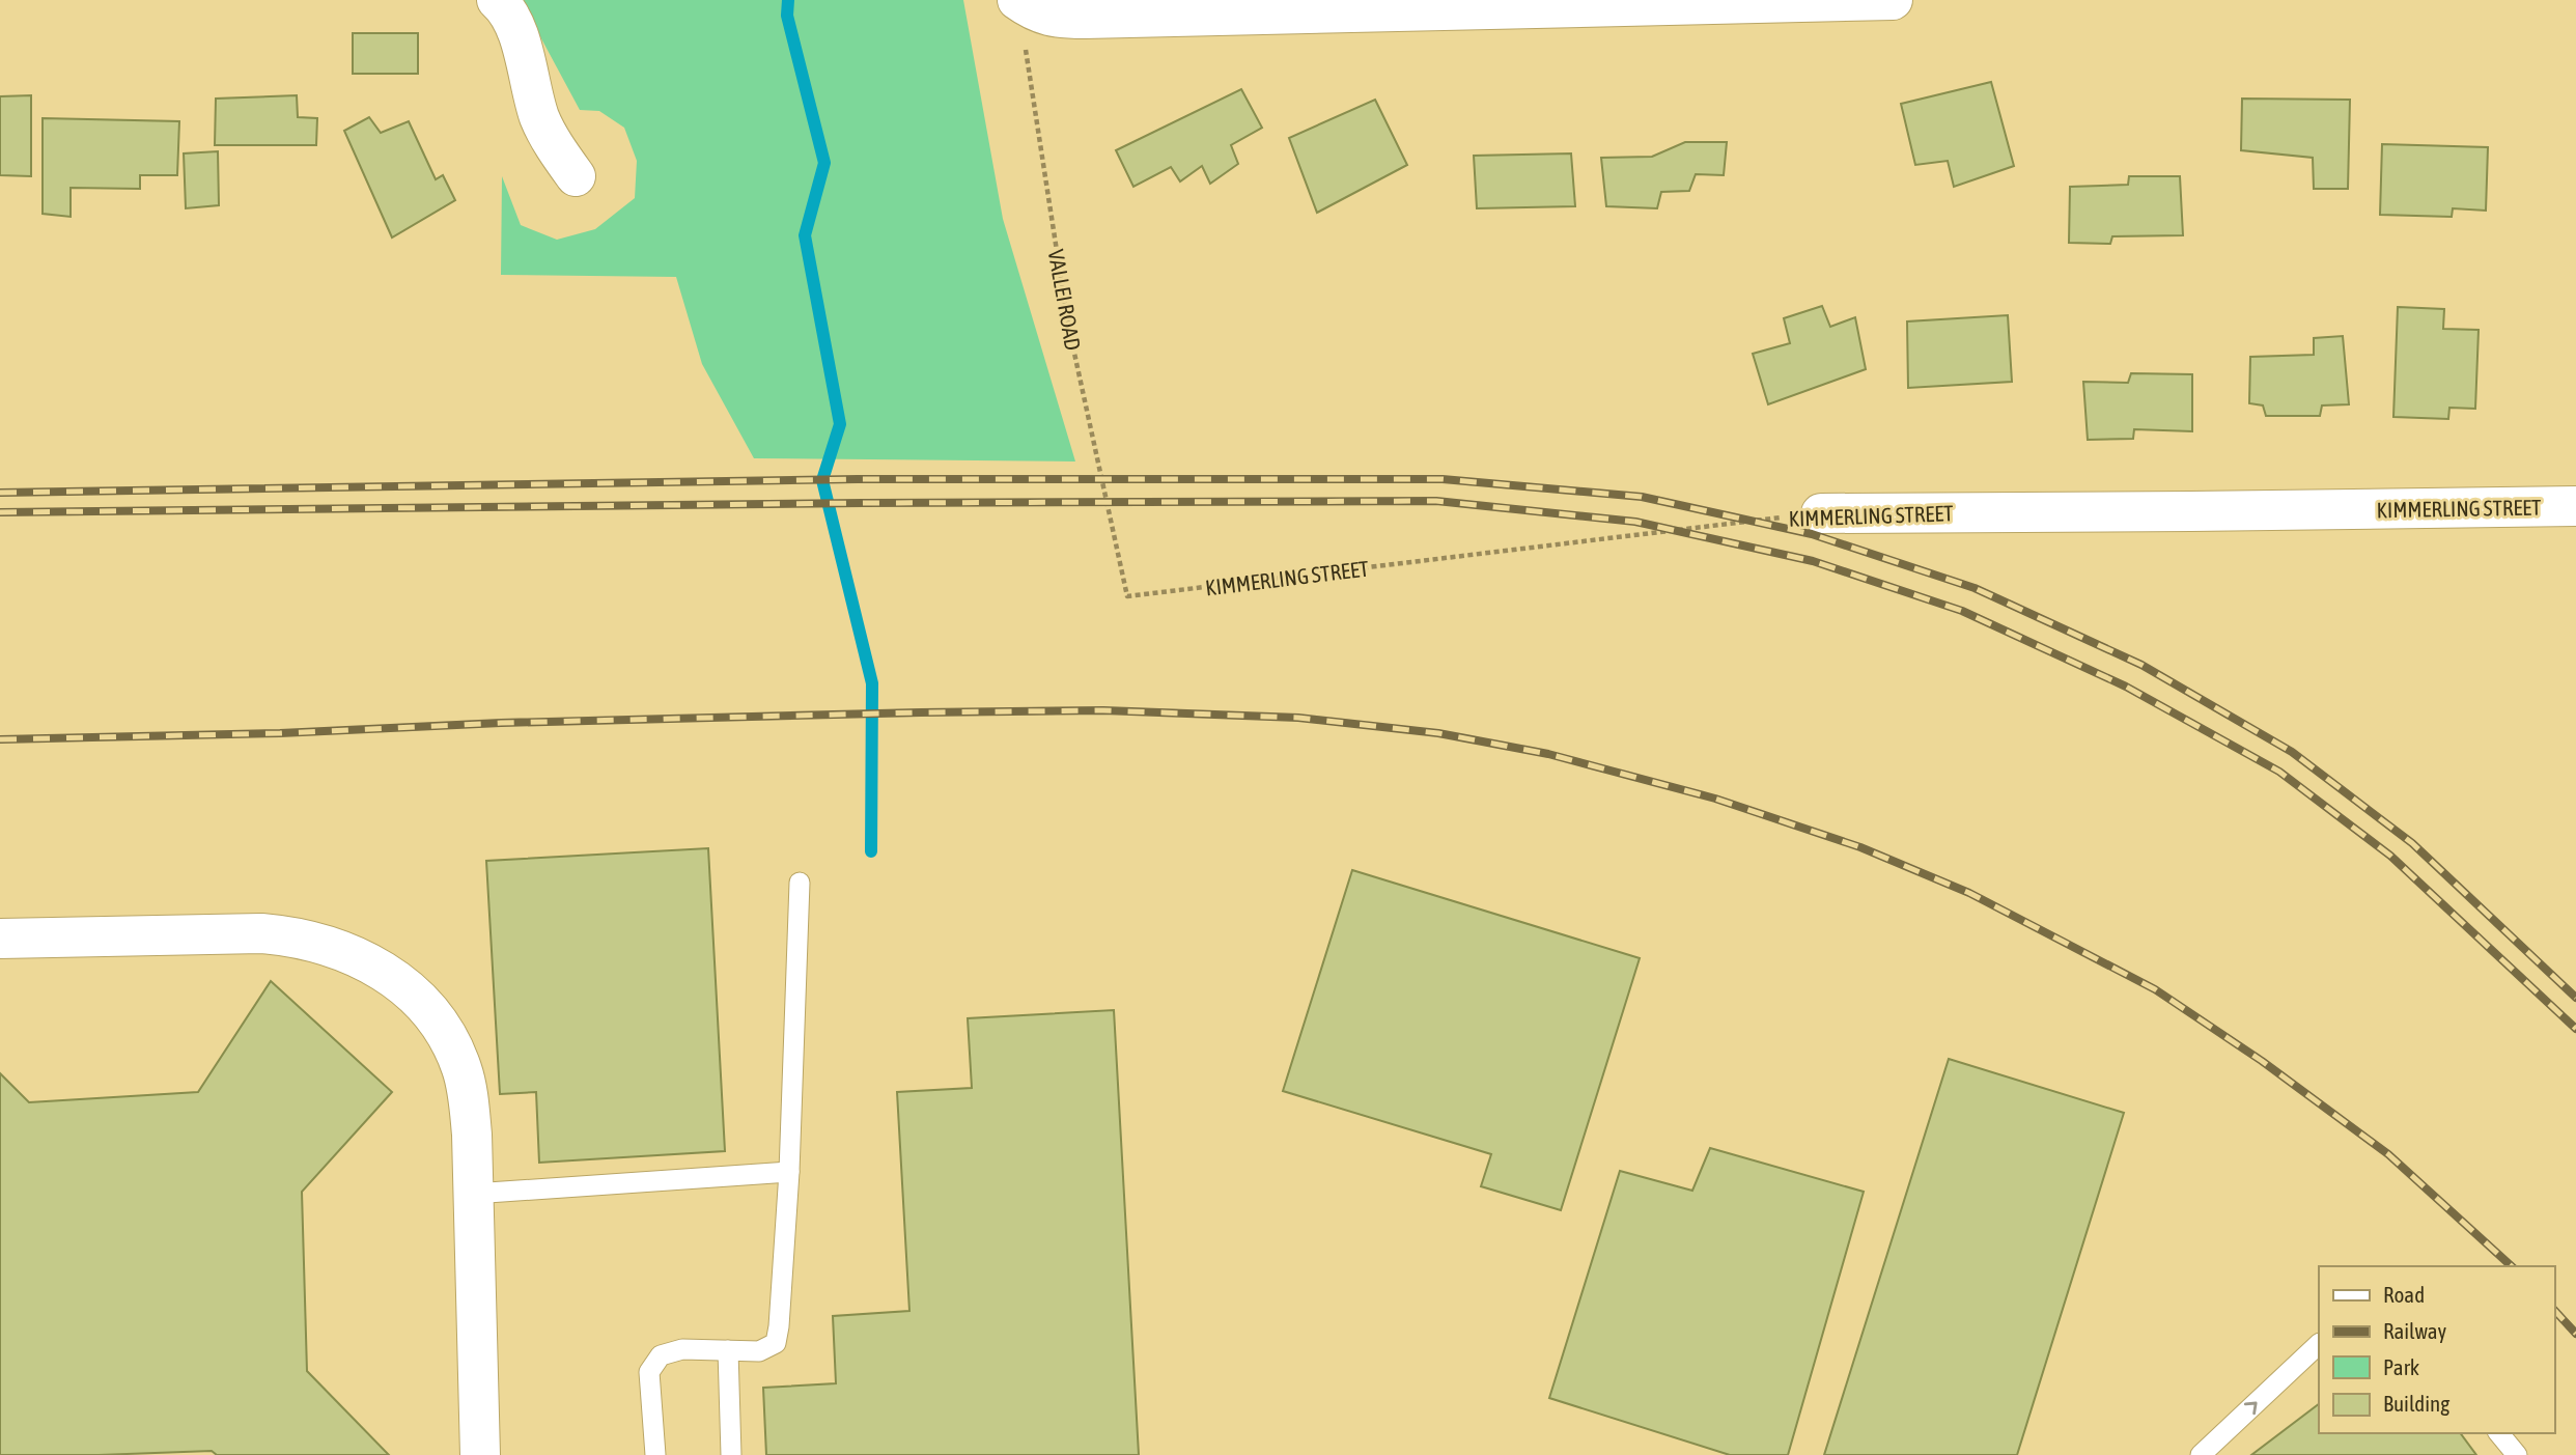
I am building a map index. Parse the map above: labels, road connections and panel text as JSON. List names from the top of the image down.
{
  "streets": {
    "street": ["KIMMERLING STREET"],
    "path": ["VALLEI ROAD"]
  },
  "crossings": [
    ["VALLEI ROAD", "KIMMERLING STREET"]
  ],
  "legend": [
    "Road",
    "Railway",
    "Park",
    "Building"
  ]
}
